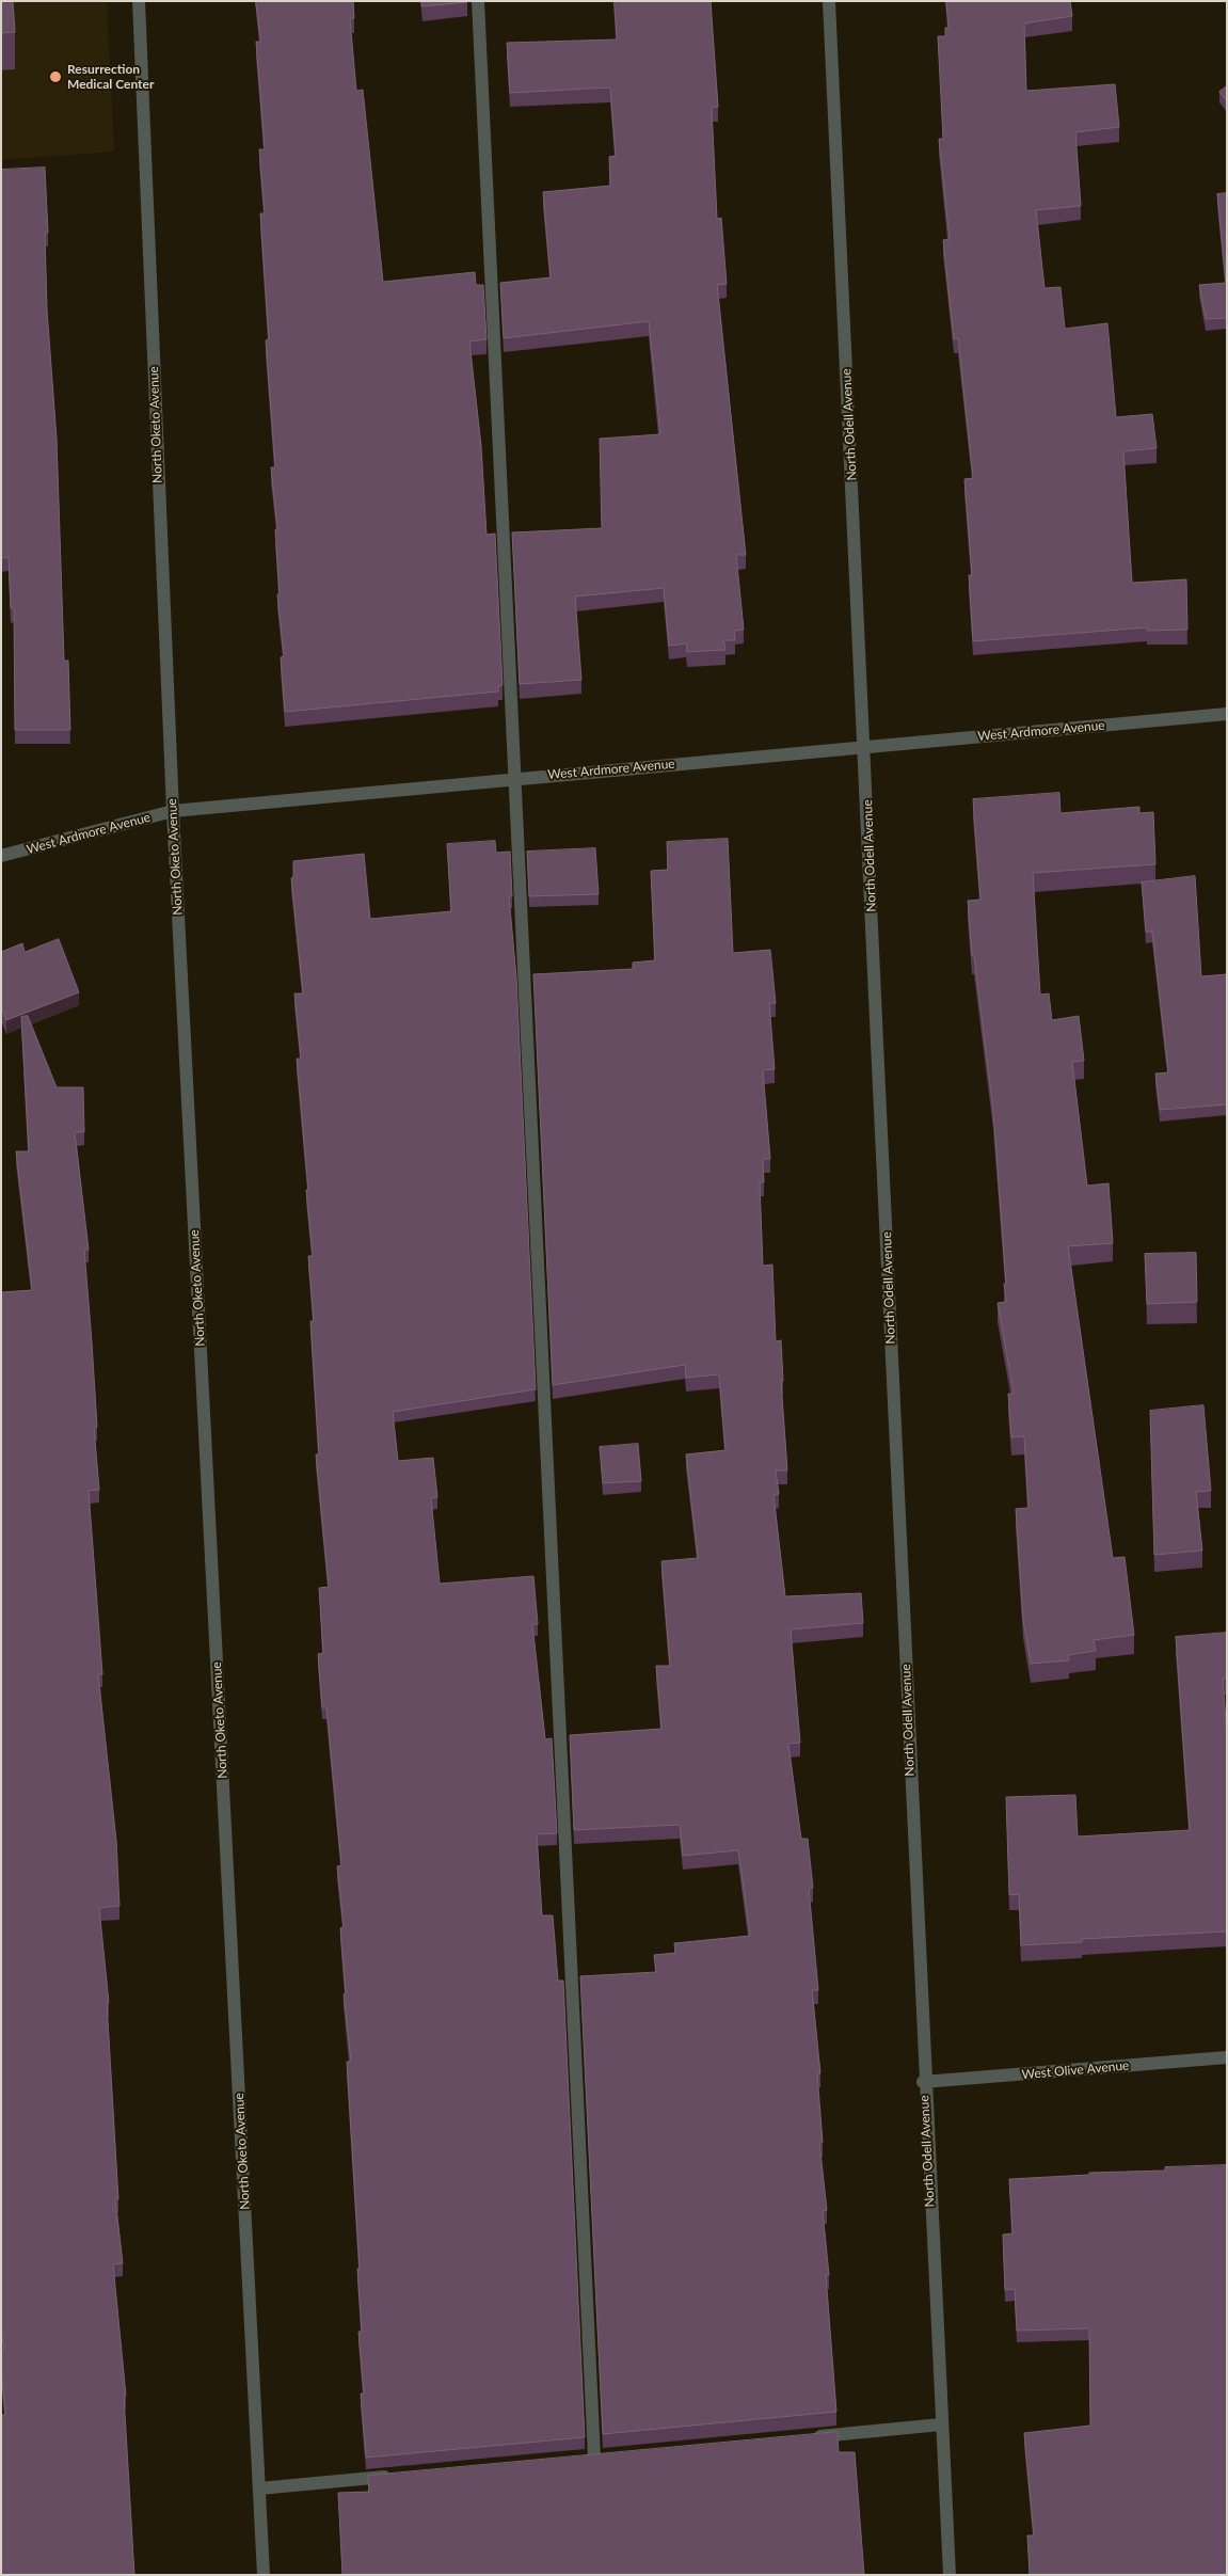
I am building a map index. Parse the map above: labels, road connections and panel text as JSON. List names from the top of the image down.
{
  "streets": {
    "street": [
      "North Oketo Avenue",
      "North Odell Avenue",
      "West Ardmore Avenue",
      "West Olive Avenue"
    ]
  },
  "crossings": [
    ["North Oketo Avenue", "West Ardmore Avenue"],
    ["North Odell Avenue", "West Ardmore Avenue"],
    ["North Odell Avenue", "West Olive Avenue"]
  ],
  "places": ["Resurrection Medical Center"]
}
